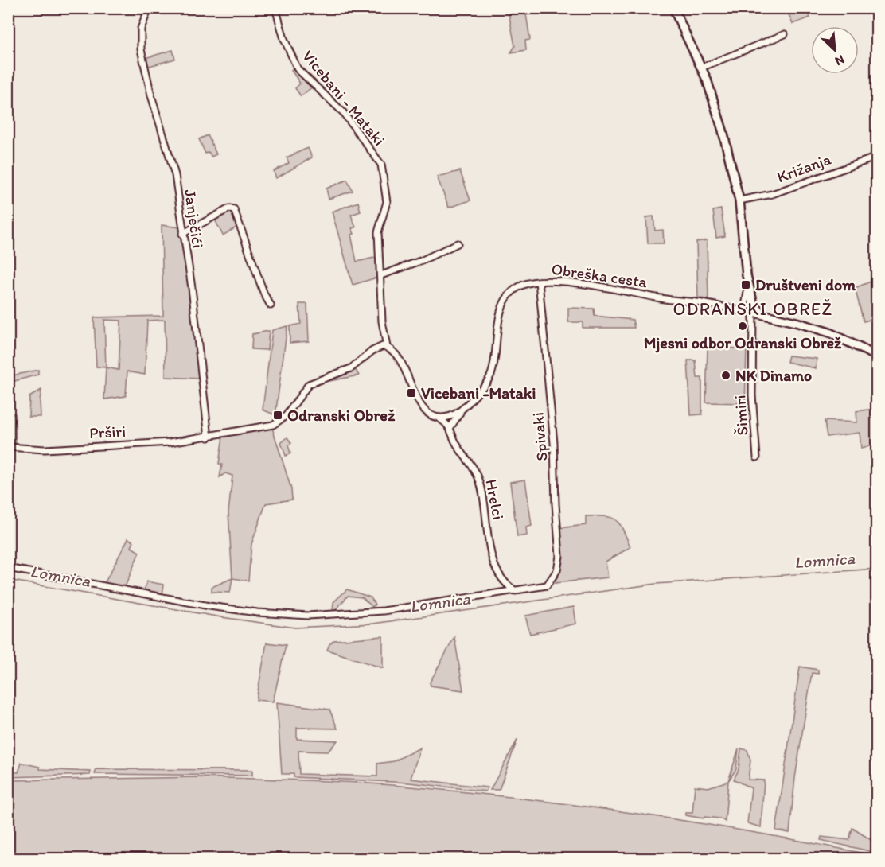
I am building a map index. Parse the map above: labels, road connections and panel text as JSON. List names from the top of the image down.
{
  "streets": {
    "main road": ["Obreška cesta"],
    "street": [
      "Vicebani - Mataki",
      "Križanja",
      "Janječići",
      "Šimiri",
      "Prširi",
      "Spivaki",
      "Hrelci"
    ]
  },
  "crossings": [
    ["Janječići", "Prširi"],
    ["Obreška cesta", "Šimiri"],
    ["Obreška cesta", "Spivaki"],
    ["Spivaki", "Hrelci"]
  ],
  "districts": ["ODRANSKI OBREŽ"],
  "water": ["Lomnica"],
  "places": {
    "transit": ["Društveni dom", "Vicebani -Mataki", "Odranski Obrež"],
    "other": ["Mjesni odbor Odranski Obrež", "NK Dinamo"]
  },
  "north": "bottom right"
}
